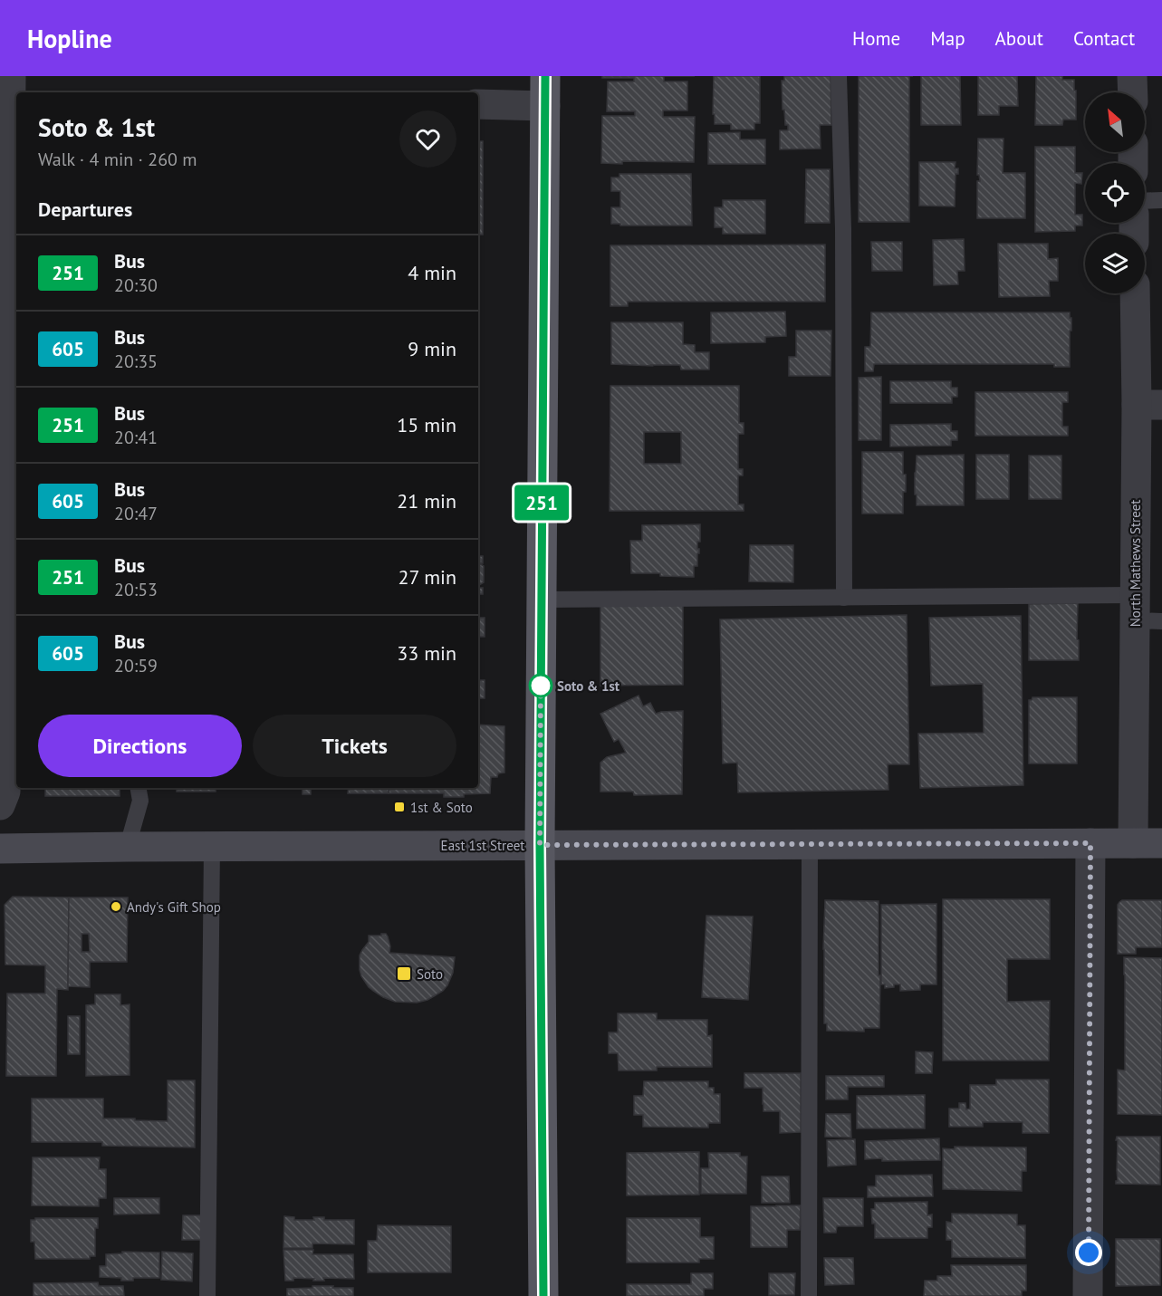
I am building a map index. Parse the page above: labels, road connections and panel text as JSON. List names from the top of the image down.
{
  "streets": {
    "street": ["North Mathews Street", "East 1st Street"]
  },
  "crossings": [
    ["North Mathews Street", "East 1st Street"]
  ],
  "places": {
    "other": ["Soto & 1st", "Andy's Gift Shop"],
    "transit": ["1st & Soto", "Soto"]
  },
  "lines": ["bus line 251"],
  "north": "top left",
  "page": {
    "header": "Hopline",
    "nav": [
      "Home",
      "Map",
      "About",
      "Contact"
    ],
    "on_map": "251",
    "heading": [
      ["Soto & 1st", "Walk · 4 min · 260 m"],
      "Departures"
    ],
    "list": [
      {
        "mark": "251",
        "name": "Bus",
        "note": "20:30",
        "value": "4 min"
      },
      {
        "mark": "605",
        "name": "Bus",
        "note": "20:35",
        "value": "9 min"
      },
      {
        "mark": "251",
        "name": "Bus",
        "note": "20:41",
        "value": "15 min"
      },
      {
        "mark": "605",
        "name": "Bus",
        "note": "20:47",
        "value": "21 min"
      },
      {
        "mark": "251",
        "name": "Bus",
        "note": "20:53",
        "value": "27 min"
      },
      {
        "mark": "605",
        "name": "Bus",
        "note": "20:59",
        "value": "33 min"
      }
    ],
    "buttons": ["Directions", "Tickets"]
  }
}
